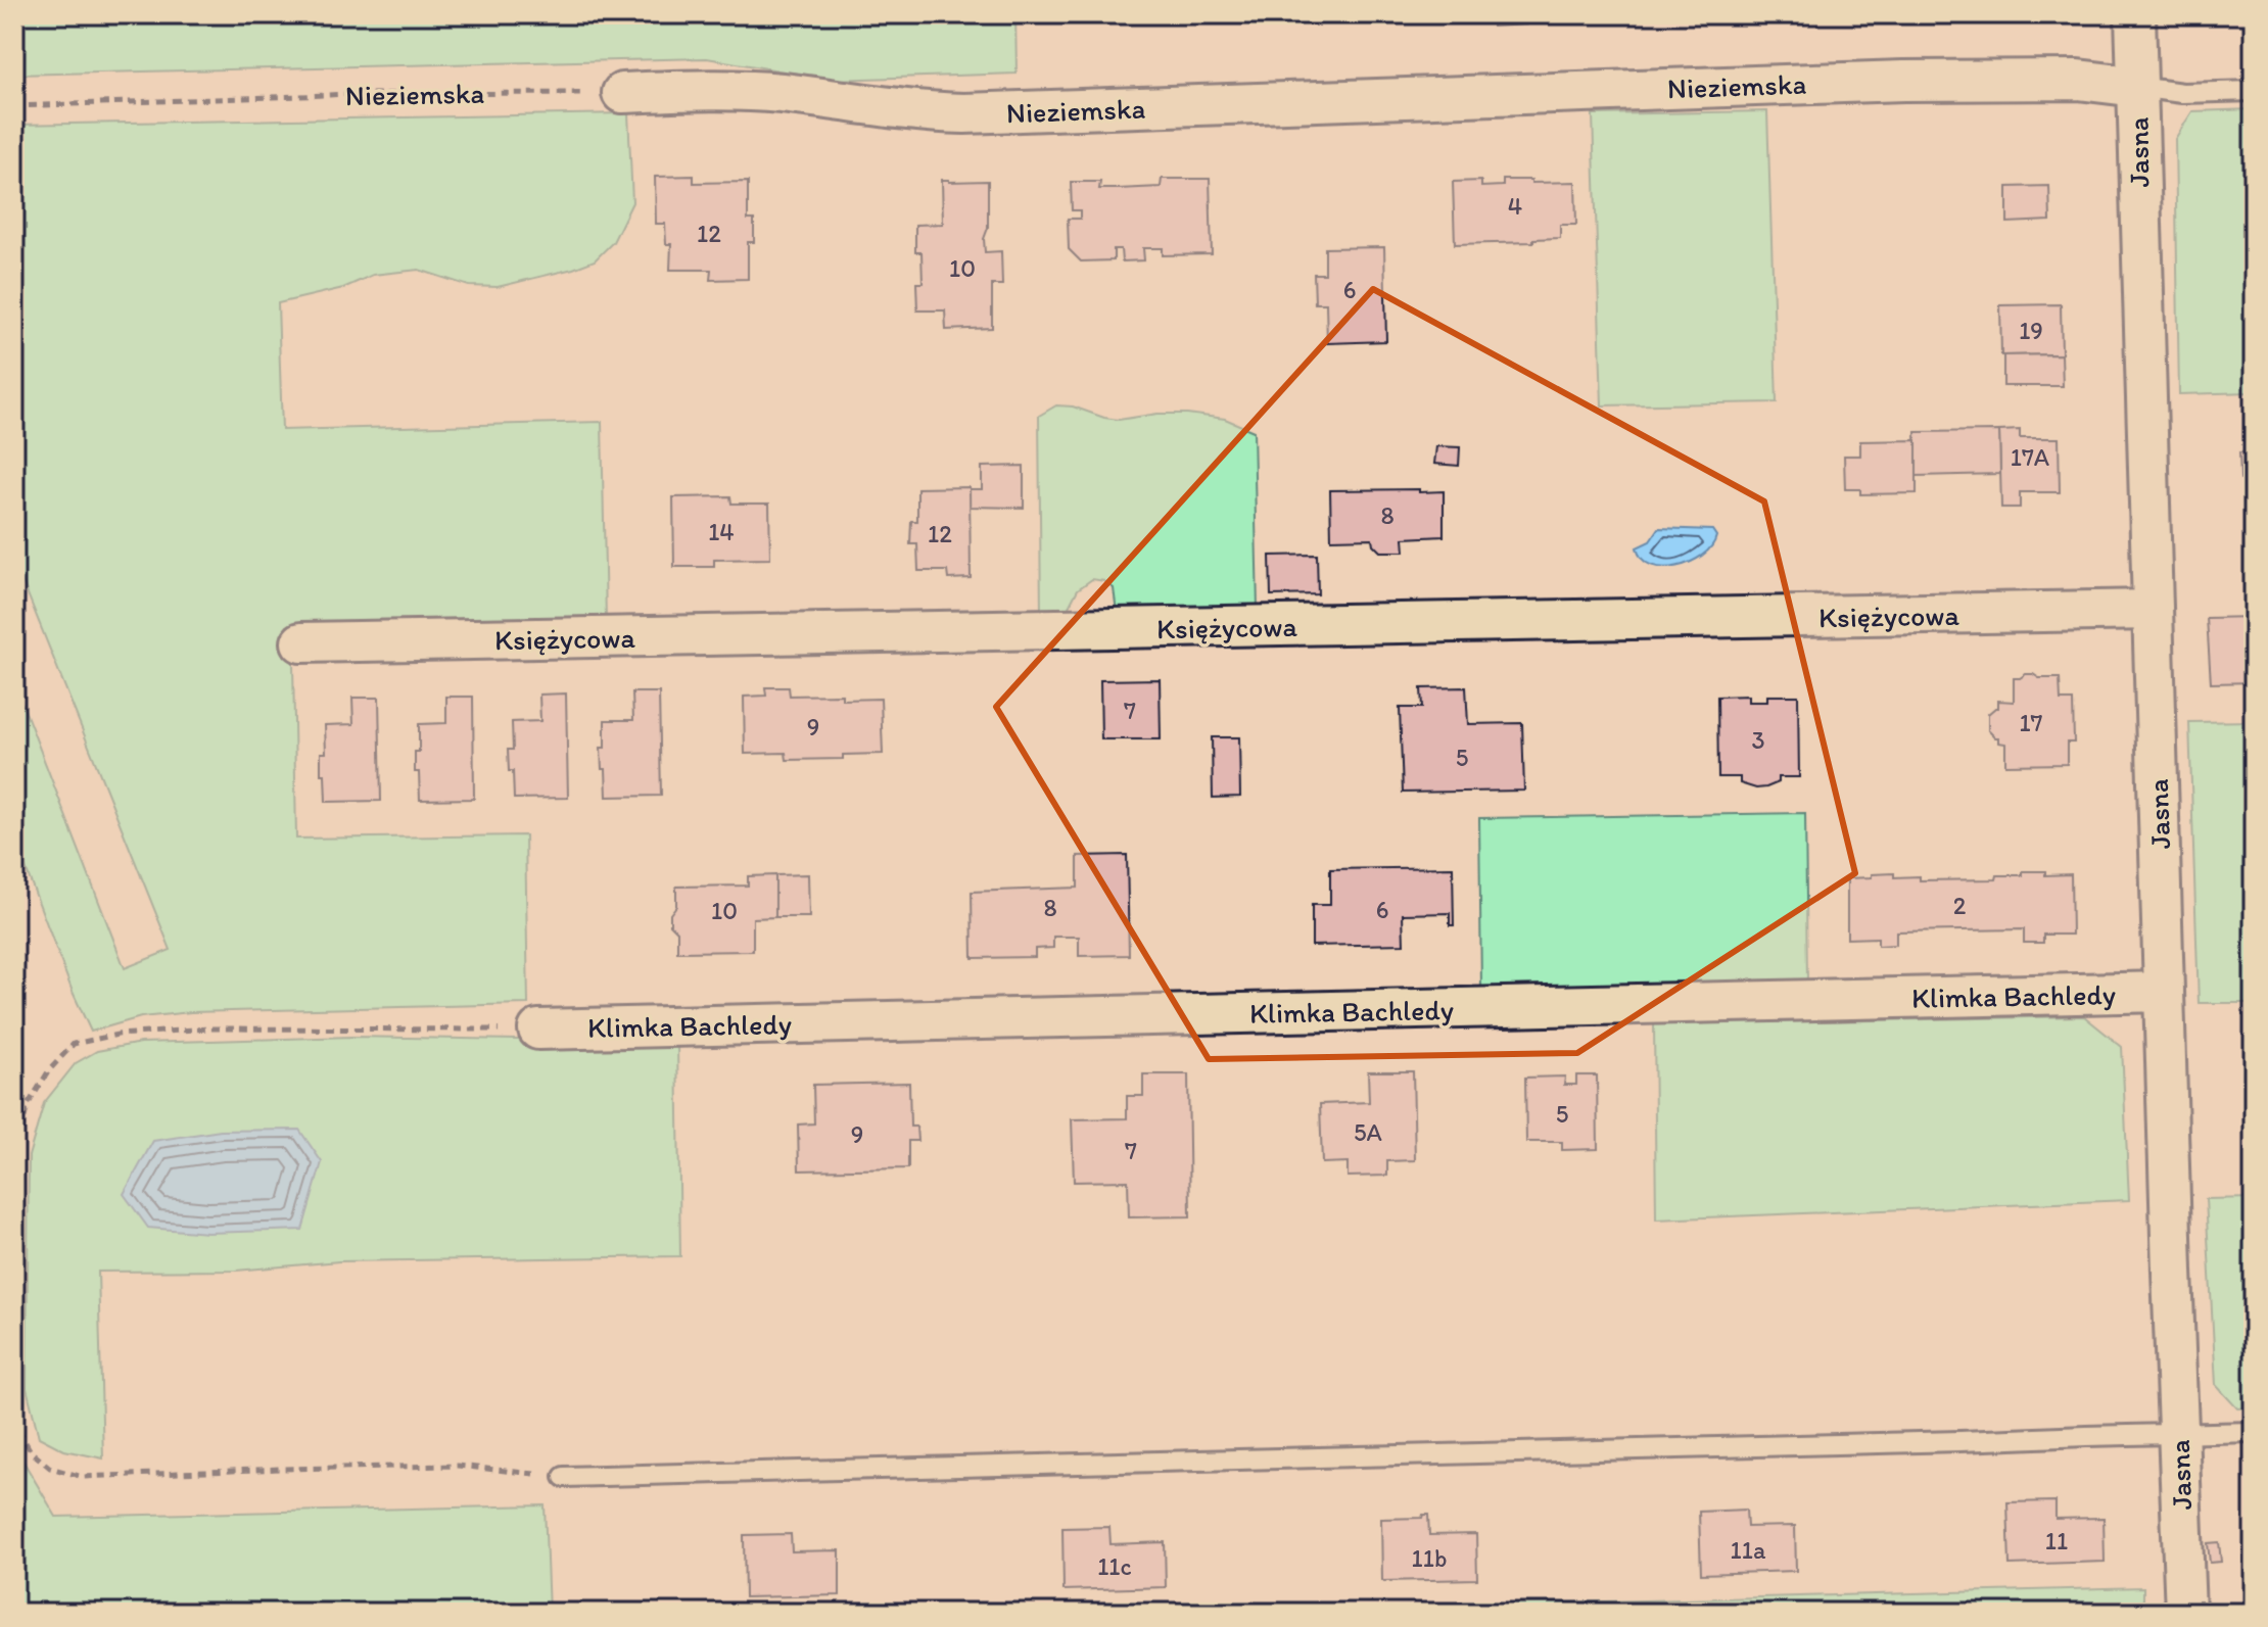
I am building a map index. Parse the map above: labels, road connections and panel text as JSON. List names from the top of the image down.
{
  "streets": {
    "street": [
      "Nieziemska",
      "Jasna",
      "Księżycowa",
      "Klimka Bachledy"
    ]
  },
  "crossings": [
    ["Nieziemska", "Jasna"],
    ["Jasna", "Księżycowa"],
    ["Jasna", "Klimka Bachledy"]
  ],
  "house_numbers": [
    "4",
    "12",
    "10",
    "6",
    "19",
    "17A",
    "8",
    "14",
    "12",
    "7",
    "17",
    "9",
    "3",
    "5",
    "2",
    "8",
    "6",
    "10",
    "5",
    "5A",
    "9",
    "7",
    "11",
    "11a",
    "11b",
    "11c"
  ]
}
